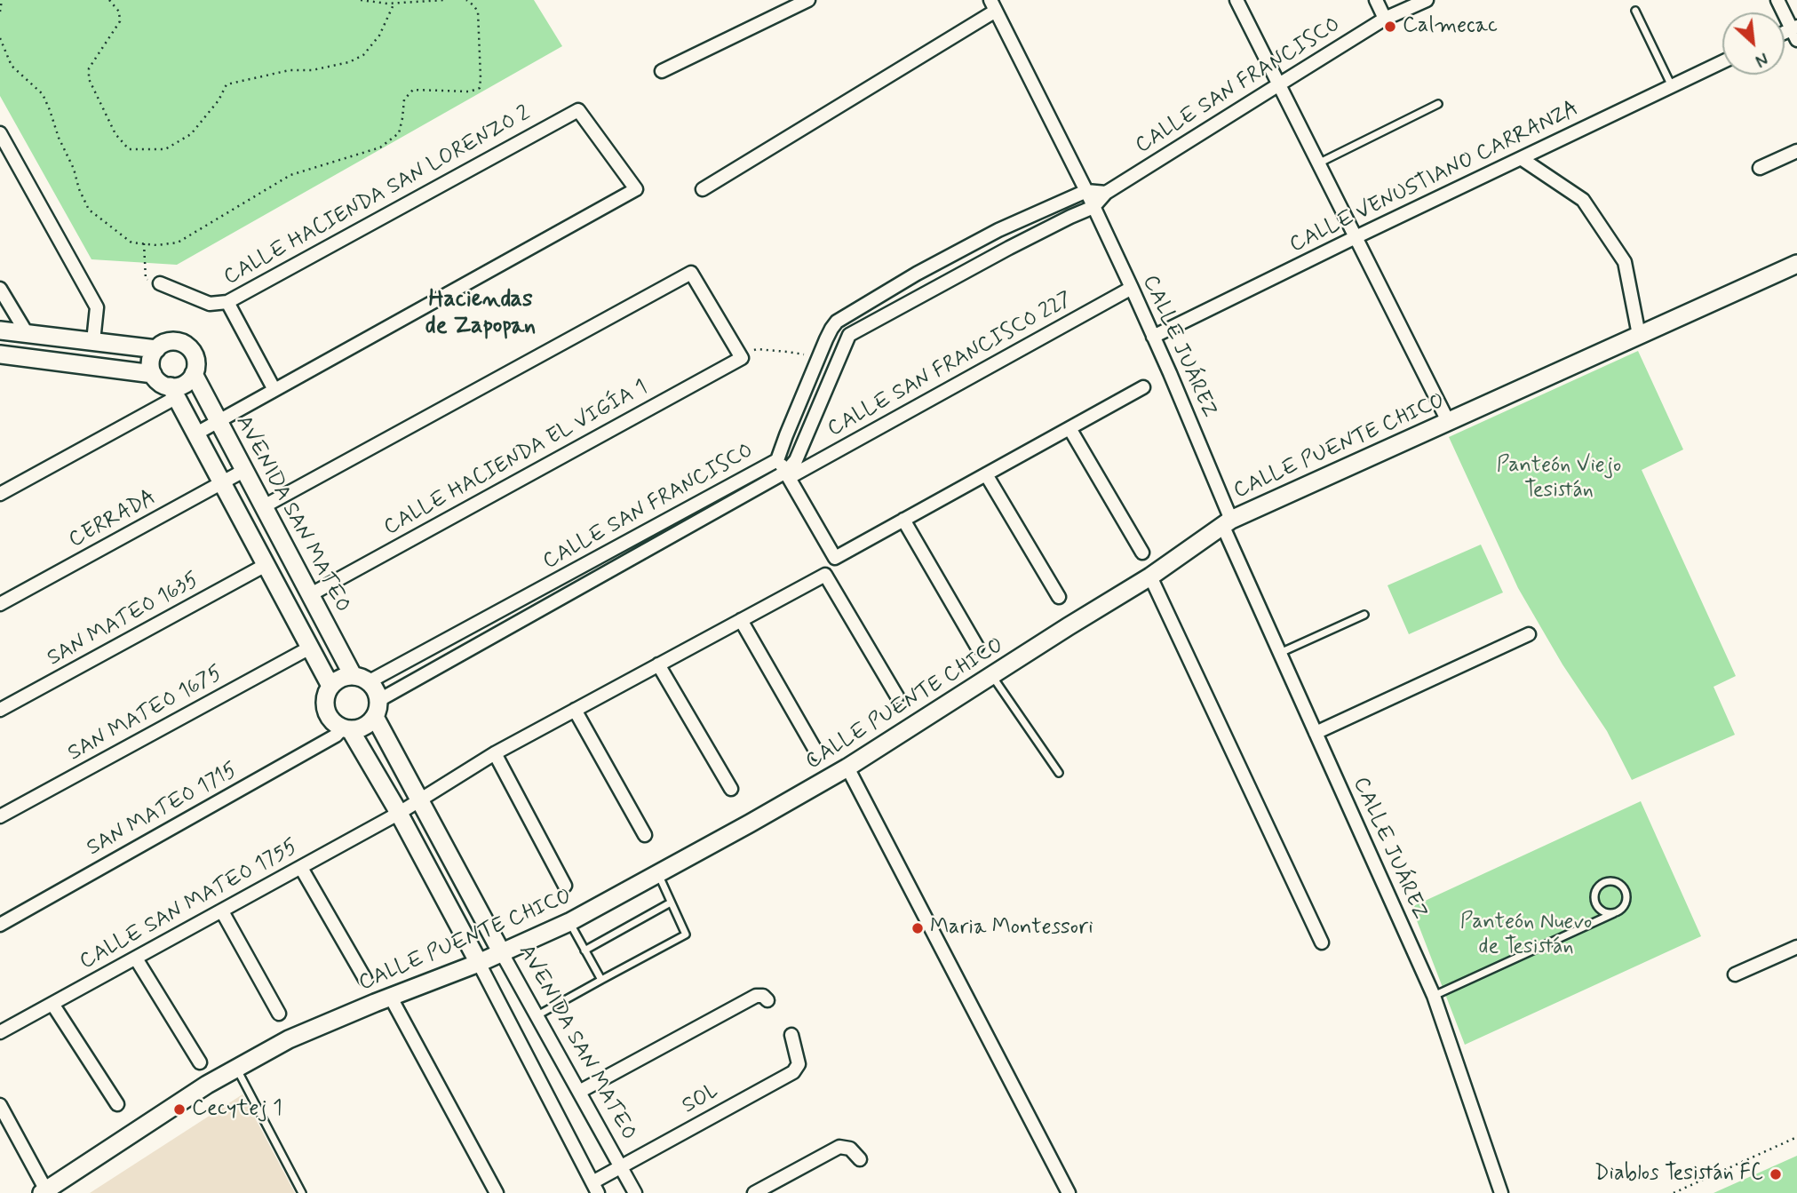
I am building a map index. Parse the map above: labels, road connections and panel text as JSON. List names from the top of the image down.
{
  "streets": {
    "main road": ["CALLE PUENTE CHICO", "AVENIDA SAN MATEO"],
    "street": [
      "CALLE SAN FRANCISCO",
      "CALLE VENUSTIANO CARRANZA",
      "CALLE HACIENDA SAN LORENZO 2",
      "CALLE JUÁREZ",
      "CALLE SAN FRANCISCO 227",
      "CALLE HACIENDA EL VIGÍA 1",
      "CERRADA",
      "SAN MATEO 1635",
      "SAN MATEO 1675",
      "SAN MATEO 1715",
      "CALLE SAN MATEO 1755",
      "SOL"
    ]
  },
  "crossings": [
    ["CALLE SAN FRANCISCO", "CALLE JUÁREZ"],
    ["CALLE SAN FRANCISCO", "CALLE SAN FRANCISCO 227"],
    ["CALLE SAN FRANCISCO", "AVENIDA SAN MATEO"],
    ["CALLE SAN FRANCISCO", "SAN MATEO 1715"],
    ["CALLE VENUSTIANO CARRANZA", "CALLE JUÁREZ"],
    ["CALLE JUÁREZ", "CALLE SAN FRANCISCO 227"],
    ["CALLE JUÁREZ", "CALLE PUENTE CHICO"],
    ["CALLE PUENTE CHICO", "AVENIDA SAN MATEO"],
    ["CALLE HACIENDA EL VIGÍA 1", "AVENIDA SAN MATEO"],
    ["AVENIDA SAN MATEO", "CERRADA"],
    ["AVENIDA SAN MATEO", "SAN MATEO 1715"],
    ["AVENIDA SAN MATEO", "CALLE SAN MATEO 1755"],
    ["AVENIDA SAN MATEO", "SOL"]
  ],
  "districts": ["Haciendas de Zapopan"],
  "parks": ["Panteón Viejo Tesistán", "Panteón Nuevo de Tesistán"],
  "places": [
    "Calmecac",
    "Maria Montessori",
    "Cecytej 1",
    "Diablos Tesistán FC"
  ],
  "north": "bottom right"
}
